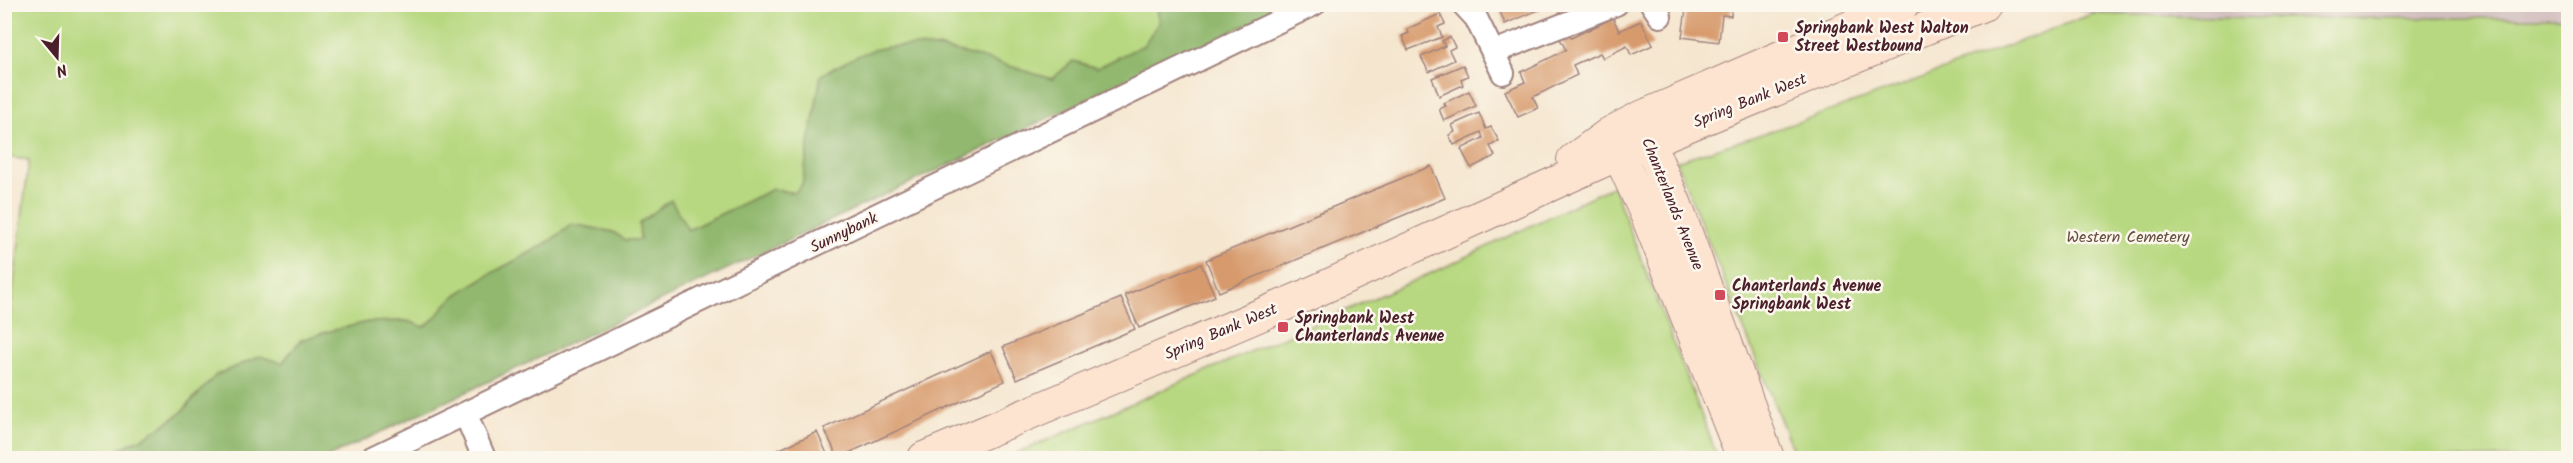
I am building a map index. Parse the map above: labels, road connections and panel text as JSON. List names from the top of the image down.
{
  "streets": {
    "street": ["Spring Bank West", "Chanterlands Avenue", "Sunnybank"]
  },
  "crossings": [
    ["Spring Bank West", "Chanterlands Avenue"]
  ],
  "parks": ["Western Cemetery"],
  "places": {
    "transit": ["Springbank West Walton Street Westbound", "Chanterlands Avenue Springbank West", "Springbank West Chanterlands Avenue"]
  },
  "north": "bottom"
}
